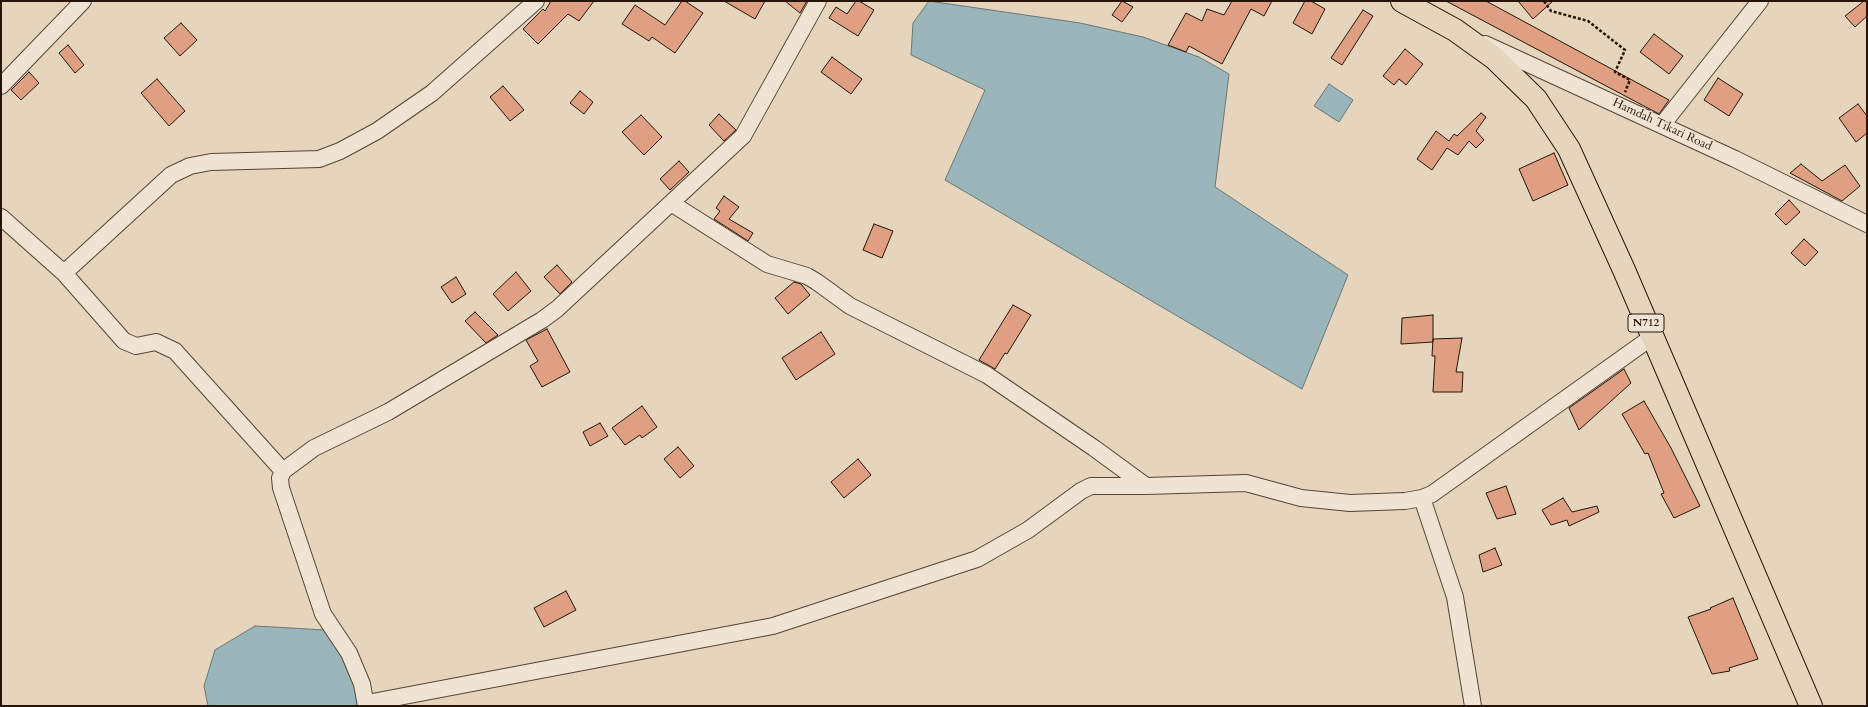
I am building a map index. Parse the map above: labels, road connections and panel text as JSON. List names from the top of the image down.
{
  "streets": {
    "highway": ["N712"],
    "street": ["Hamdah Tikari Road"]
  },
  "crossings": [
    ["Hamdah Tikari Road", "N712"]
  ]
}
